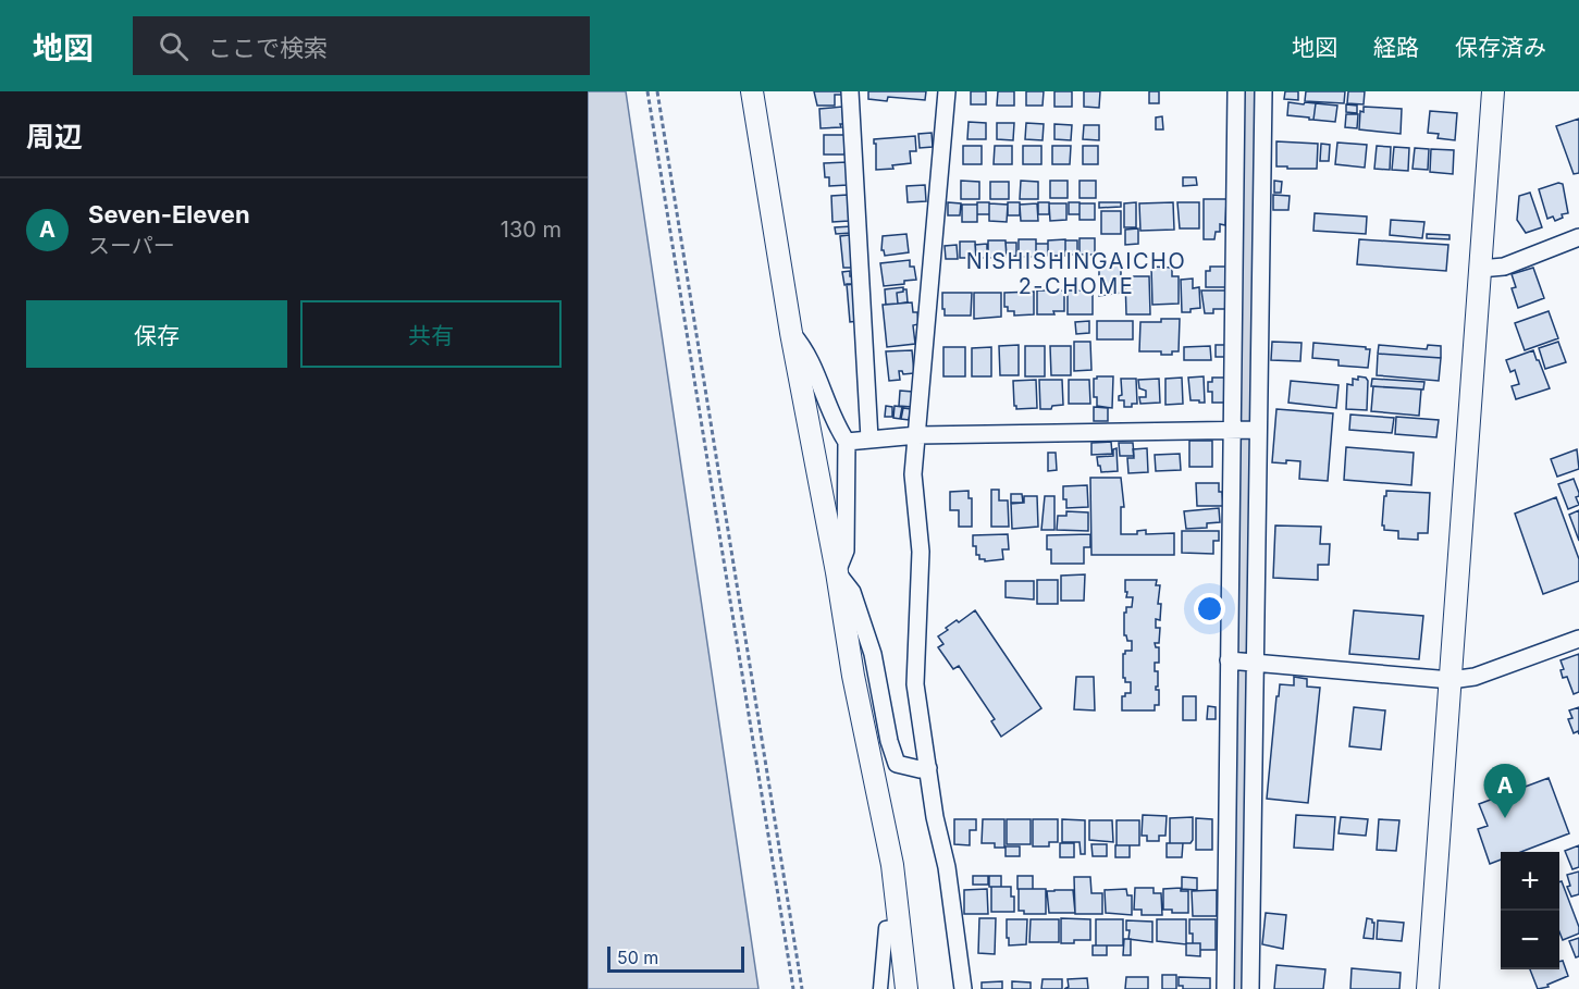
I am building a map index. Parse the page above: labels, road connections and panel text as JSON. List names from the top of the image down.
{
  "districts": ["NISHISHINGAICHO 2-CHOME"],
  "scale_bar": "50 m",
  "page": {
    "header": "地図",
    "search": "ここで検索",
    "nav": ["地図", "経路", "保存済み"],
    "heading": "周辺",
    "list": [
      {
        "mark": "A",
        "name": "Seven-Eleven",
        "note": "スーパー",
        "value": "130 m"
      }
    ],
    "buttons": ["保存", "共有"],
    "pins": "A",
    "map_buttons": ["+", "−"],
    "scale": "50 m"
  }
}
